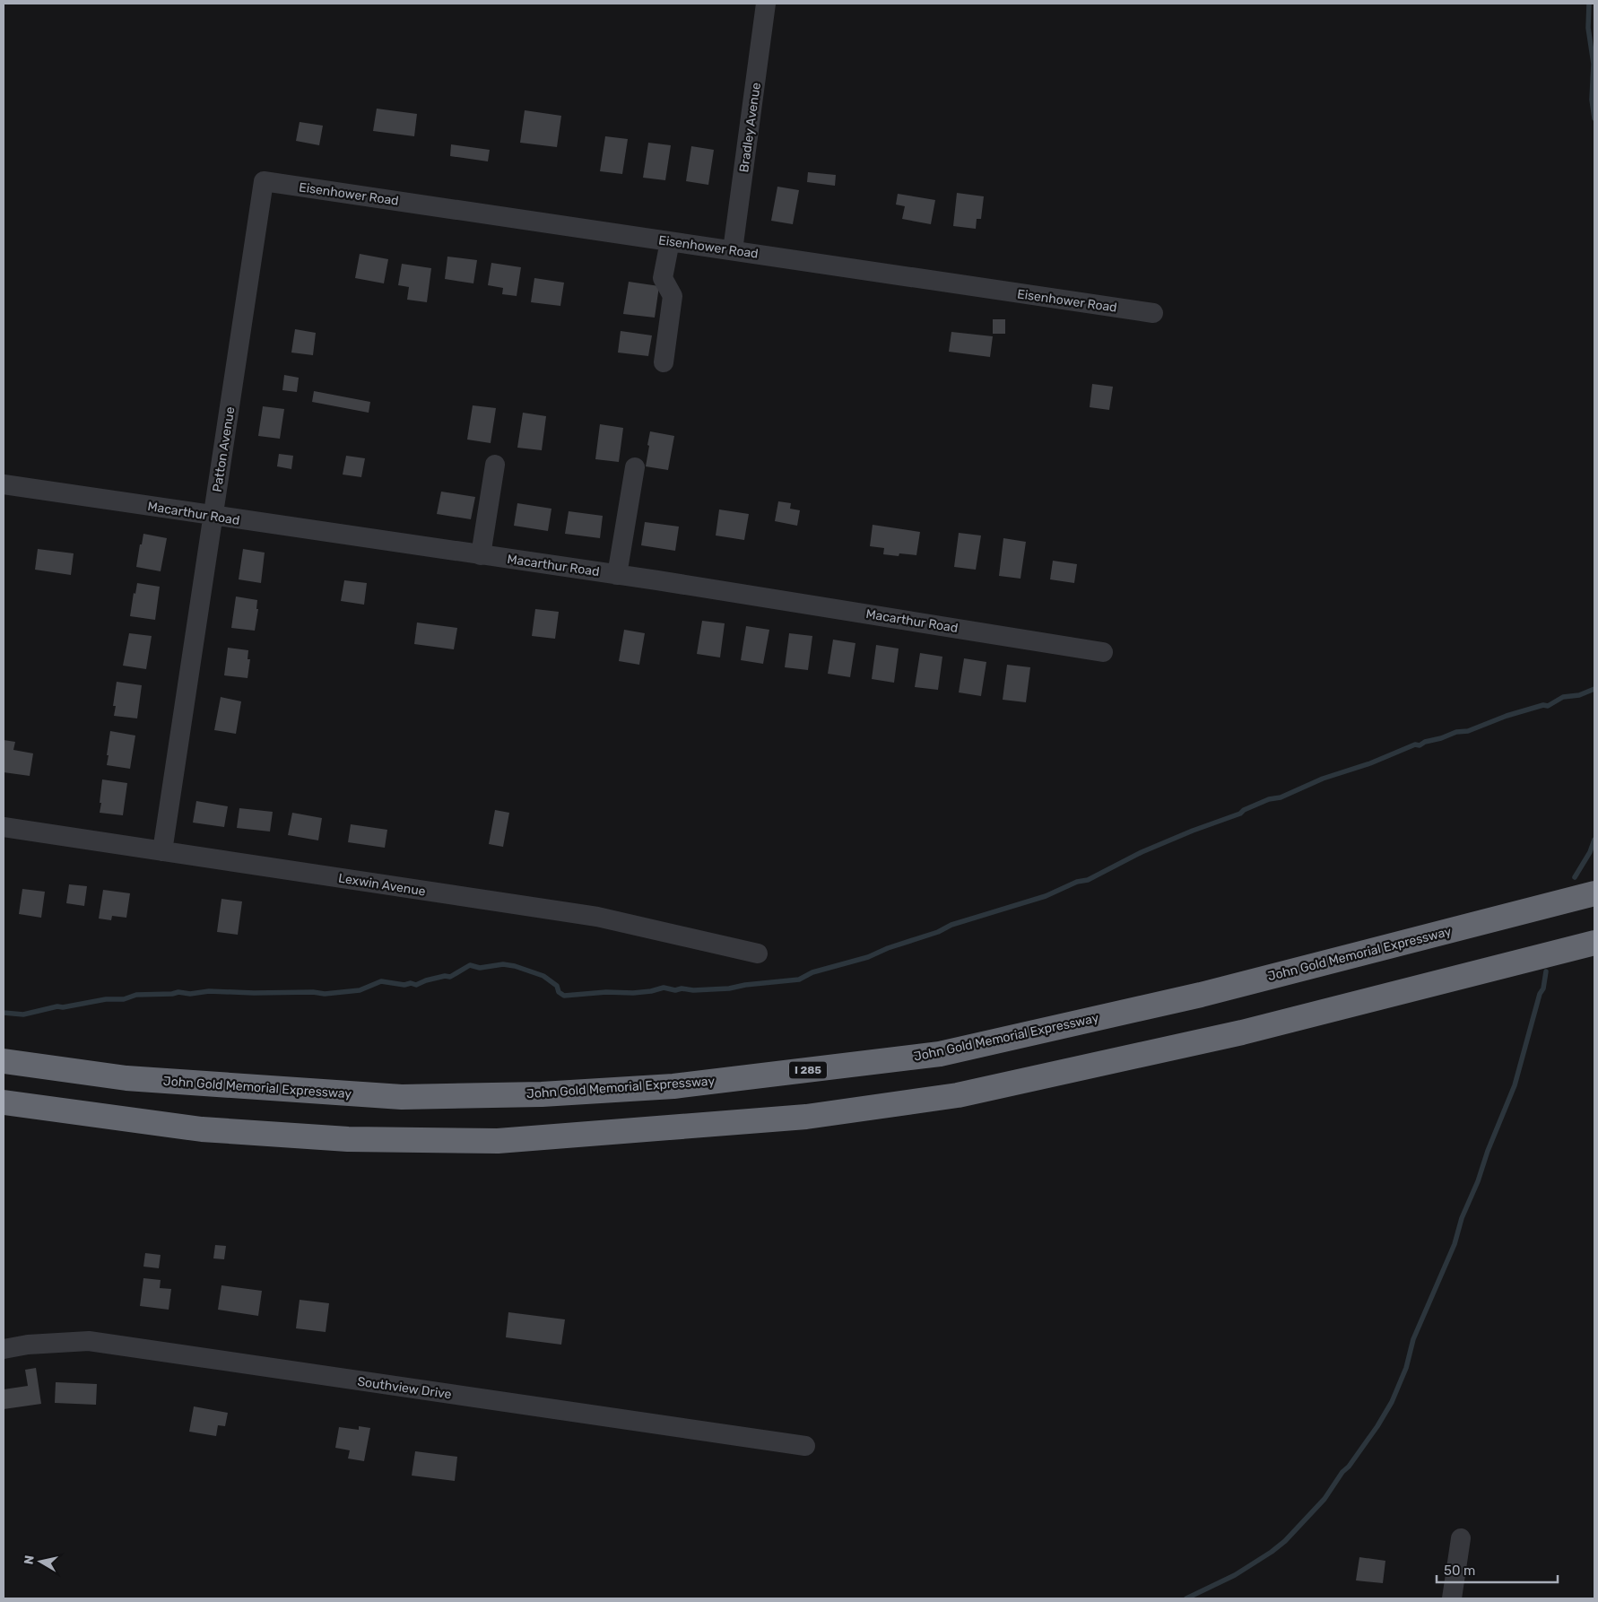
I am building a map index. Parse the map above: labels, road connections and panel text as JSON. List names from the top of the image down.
{
  "streets": {
    "highway": ["John Gold Memorial Expressway", "I 285"],
    "street": [
      "Bradley Avenue",
      "Eisenhower Road",
      "Patton Avenue",
      "Macarthur Road",
      "Lexwin Avenue",
      "Southview Drive"
    ]
  },
  "crossings": [
    ["Bradley Avenue", "Eisenhower Road"],
    ["Eisenhower Road", "Patton Avenue"],
    ["Patton Avenue", "Macarthur Road"],
    ["Patton Avenue", "Lexwin Avenue"]
  ],
  "scale_bar": "50 m",
  "north": "left"
}
